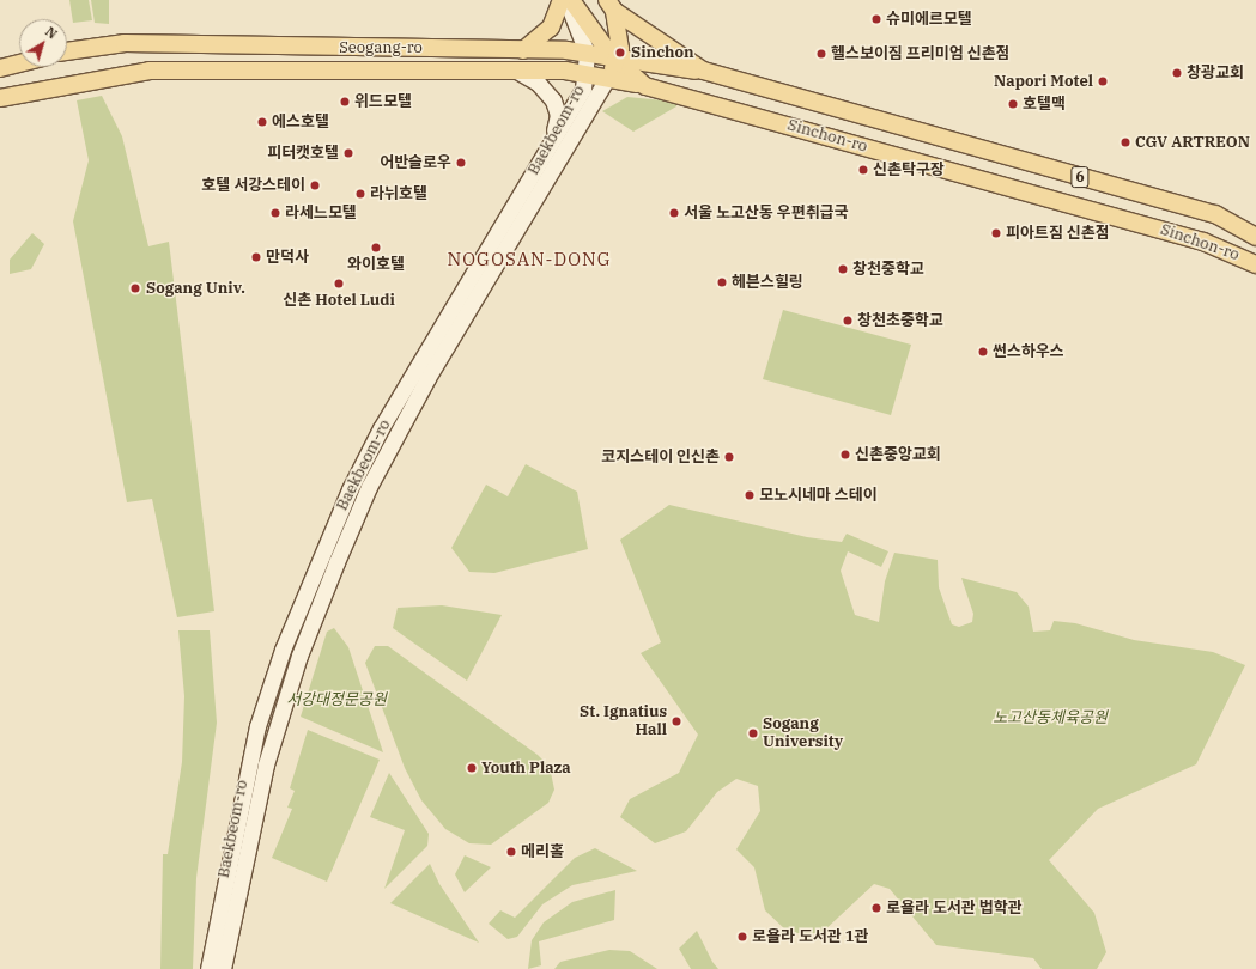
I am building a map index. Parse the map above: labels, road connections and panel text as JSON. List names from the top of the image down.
{
  "streets": {
    "main road": [
      "Seogang-ro",
      "Baekbeom-ro",
      "Sinchon-ro",
      "6"
    ]
  },
  "crossings": [
    ["Seogang-ro", "Baekbeom-ro"],
    ["Seogang-ro", "Sinchon-ro"],
    ["Baekbeom-ro", "Sinchon-ro"]
  ],
  "districts": ["NOGOSAN-DONG"],
  "parks": ["서강대정문공원", "노고산동체육공원"],
  "places": [
    "슈미에르모텔",
    "Sinchon",
    "헬스보이짐 프리미엄 신촌점",
    "창광교회",
    "Napori Motel",
    "위드모텔",
    "호텔맥",
    "에스호텔",
    "CGV ARTREON",
    "피터캣호텔",
    "어반슬로우",
    "신촌탁구장",
    "호텔 서강스테이",
    "라뉘호텔",
    "라세느모텔",
    "서울 노고산동 우편취급국",
    "피아트짐 신촌점",
    "와이호텔",
    "만덕사",
    "창천중학교",
    "헤븐스힐링",
    "신촌 Hotel Ludi",
    "Sogang Univ.",
    "창천초중학교",
    "썬스하우스",
    "신촌중앙교회",
    "코지스테이 인신촌",
    "모노시네마 스테이",
    "St. Ignatius Hall",
    "Sogang University",
    "Youth Plaza",
    "메리홀",
    "로욜라 도서관 법학관",
    "로욜라 도서관 1관"
  ],
  "north": "top right"
}
